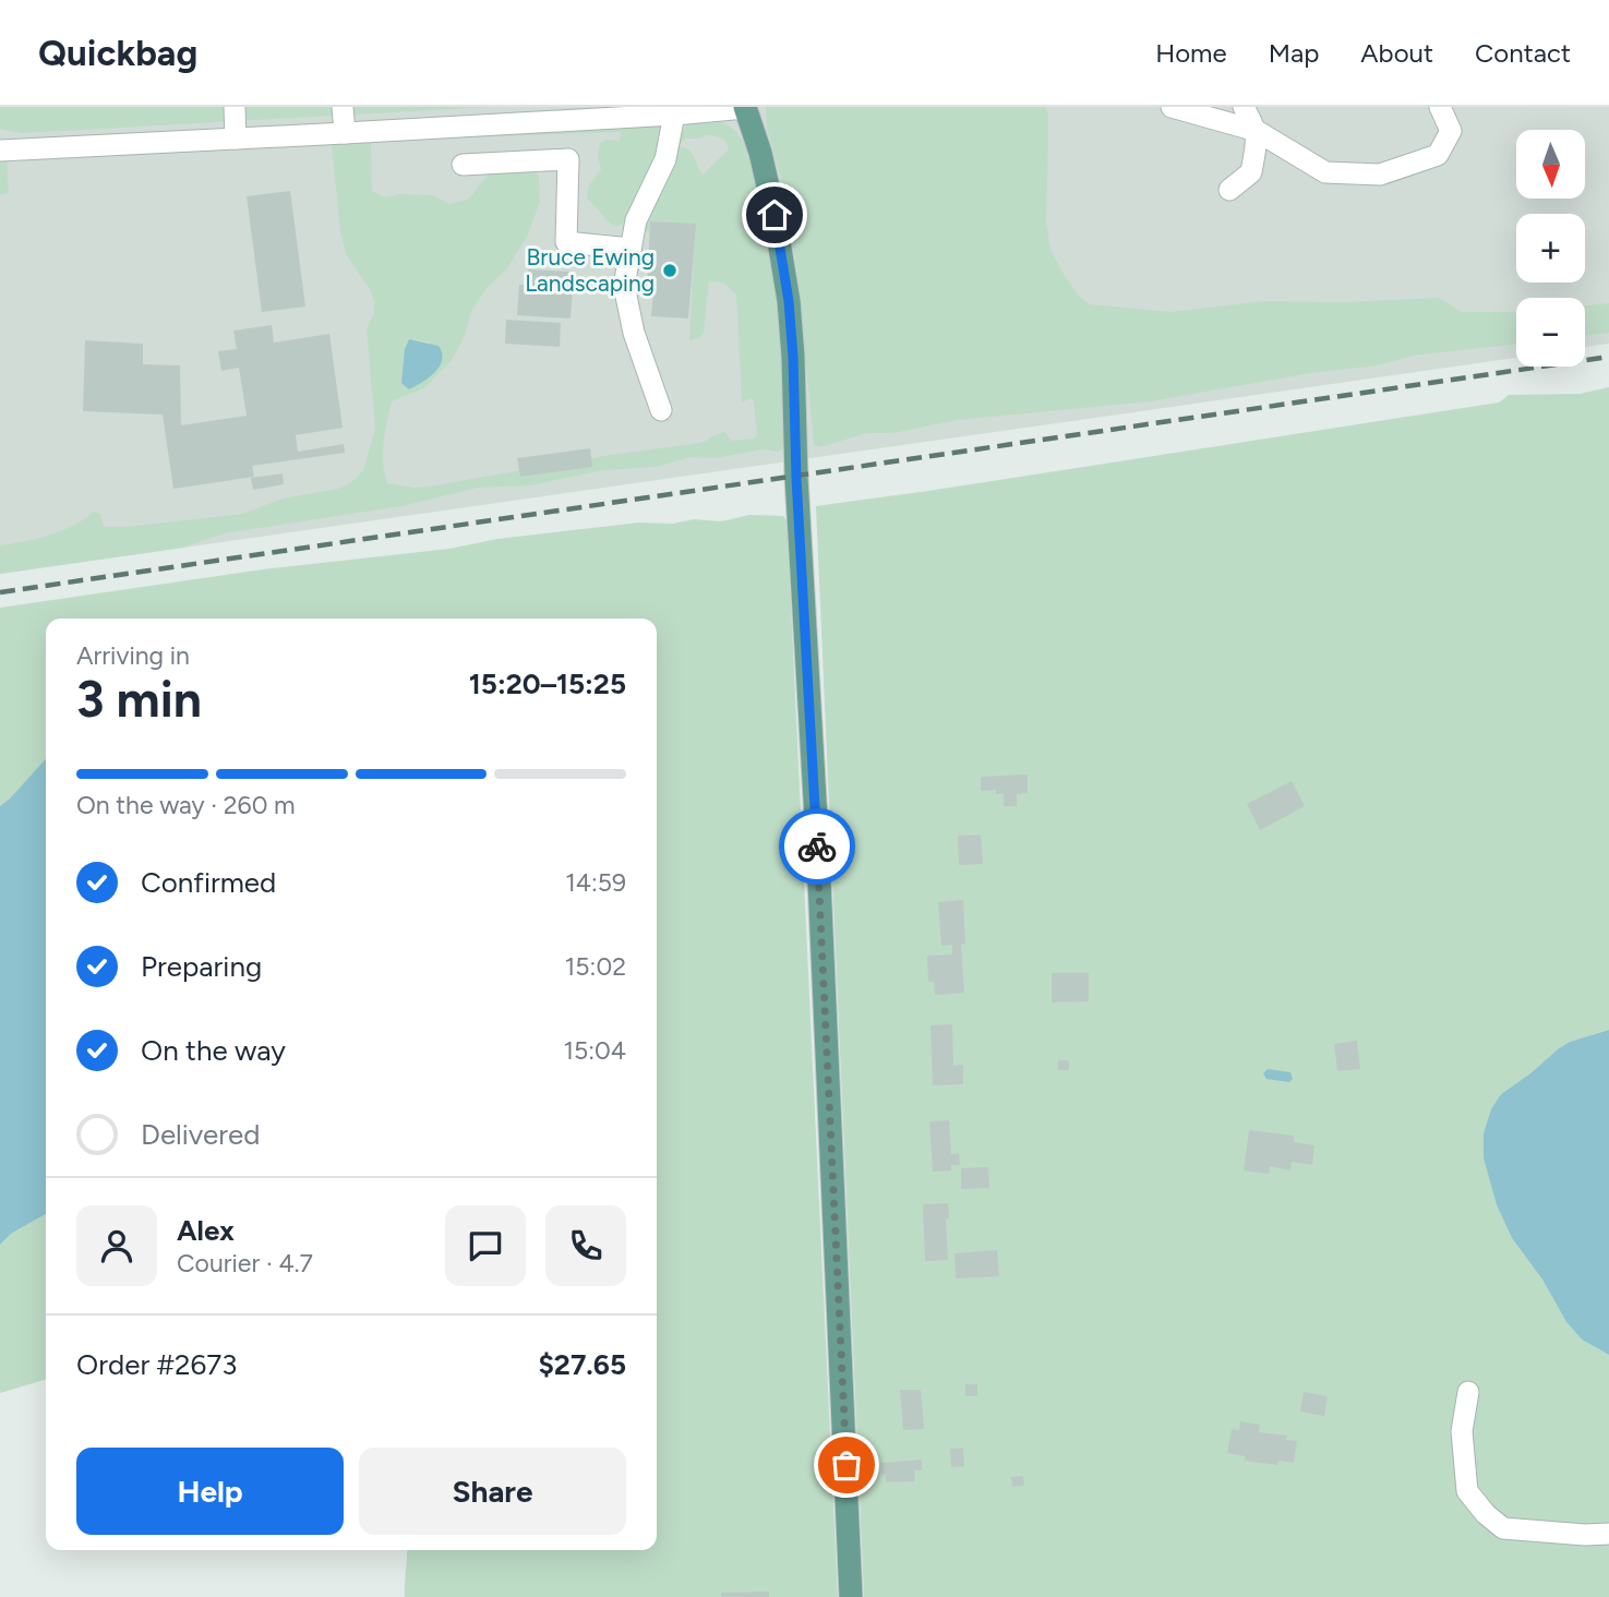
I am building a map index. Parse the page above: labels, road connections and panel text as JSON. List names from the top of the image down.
{
  "places": ["Bruce Ewing Landscaping"],
  "north": "bottom",
  "page": {
    "header": "Quickbag",
    "nav": [
      "Home",
      "Map",
      "About",
      "Contact"
    ],
    "map_buttons": ["+", "−"],
    "heading": ["3 min", "Arriving in", "15:20–15:25"],
    "panel": [
      "Alex",
      "Courier · 4.7",
      "Order #2673",
      "$27.65"
    ],
    "bar": "On the way · 260 m",
    "list": [
      ["Confirmed", "14:59"],
      ["Preparing", "15:02"],
      ["On the way", "15:04"],
      "Delivered"
    ],
    "buttons": ["Help", "Share"]
  }
}
